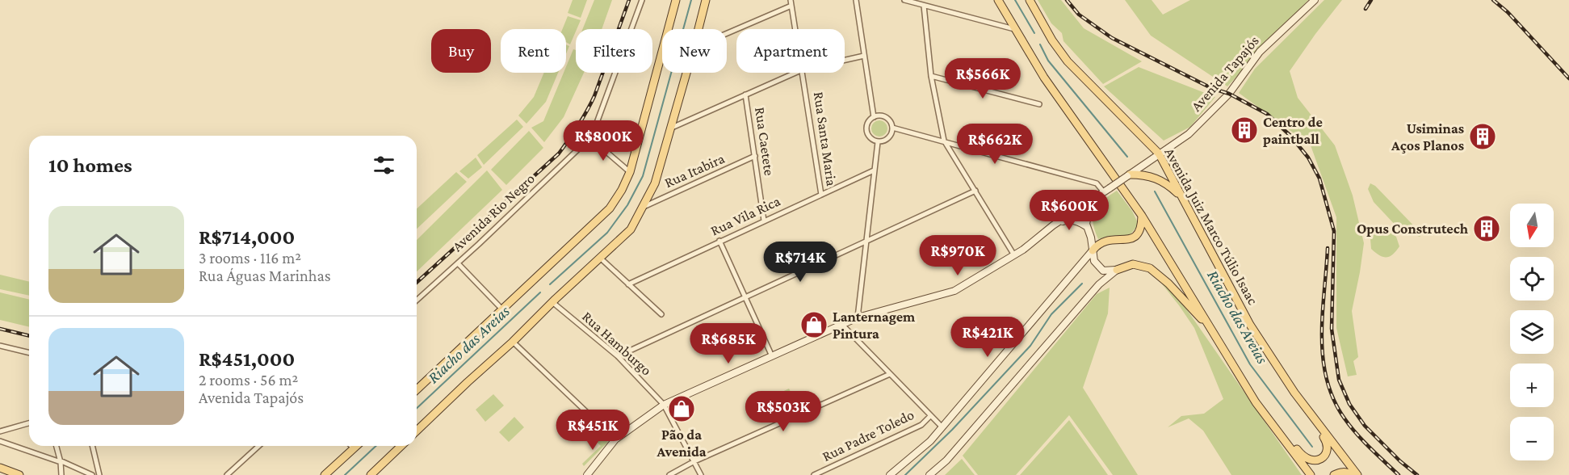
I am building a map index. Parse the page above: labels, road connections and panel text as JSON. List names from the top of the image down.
{
  "streets": {
    "main road": ["Avenida Tapajós", "Avenida Juiz Marco Túlio Isaac"],
    "street": [
      "Rua Santa Maria",
      "Rua Caetete",
      "Rua Itabira",
      "Avenida Rio Negro",
      "Rua Vila Rica",
      "Rua Hamburgo",
      "Rua Padre Toledo"
    ]
  },
  "crossings": [
    ["Avenida Tapajós", "Avenida Juiz Marco Túlio Isaac"],
    ["Rua Santa Maria", "Rua Vila Rica"],
    ["Rua Caetete", "Rua Itabira"],
    ["Rua Caetete", "Rua Vila Rica"]
  ],
  "water": ["Riacho das Areias"],
  "places": {
    "building": ["Centro de paintball", "Usiminas Aços Planos", "Opus Construtech"],
    "shop": ["Lanternagem Pintura", "Pão da Avenida"]
  },
  "north": "bottom",
  "page": {
    "chip": [
      "Buy",
      "Rent",
      "Filters",
      "New",
      "Apartment"
    ],
    "price": [
      "R$566K",
      "R$800K",
      "R$662K",
      "R$600K",
      "R$970K",
      "R$714K",
      "R$421K",
      "R$685K",
      "R$503K",
      "R$451K"
    ],
    "heading": "10 homes",
    "list": [
      {
        "name": "R$714,000",
        "note": "3 rooms · 116 m² · Rua Águas Marinhas"
      },
      {
        "name": "R$451,000",
        "note": "2 rooms · 56 m² · Avenida Tapajós"
      }
    ],
    "map_buttons": ["+", "−"]
  }
}
